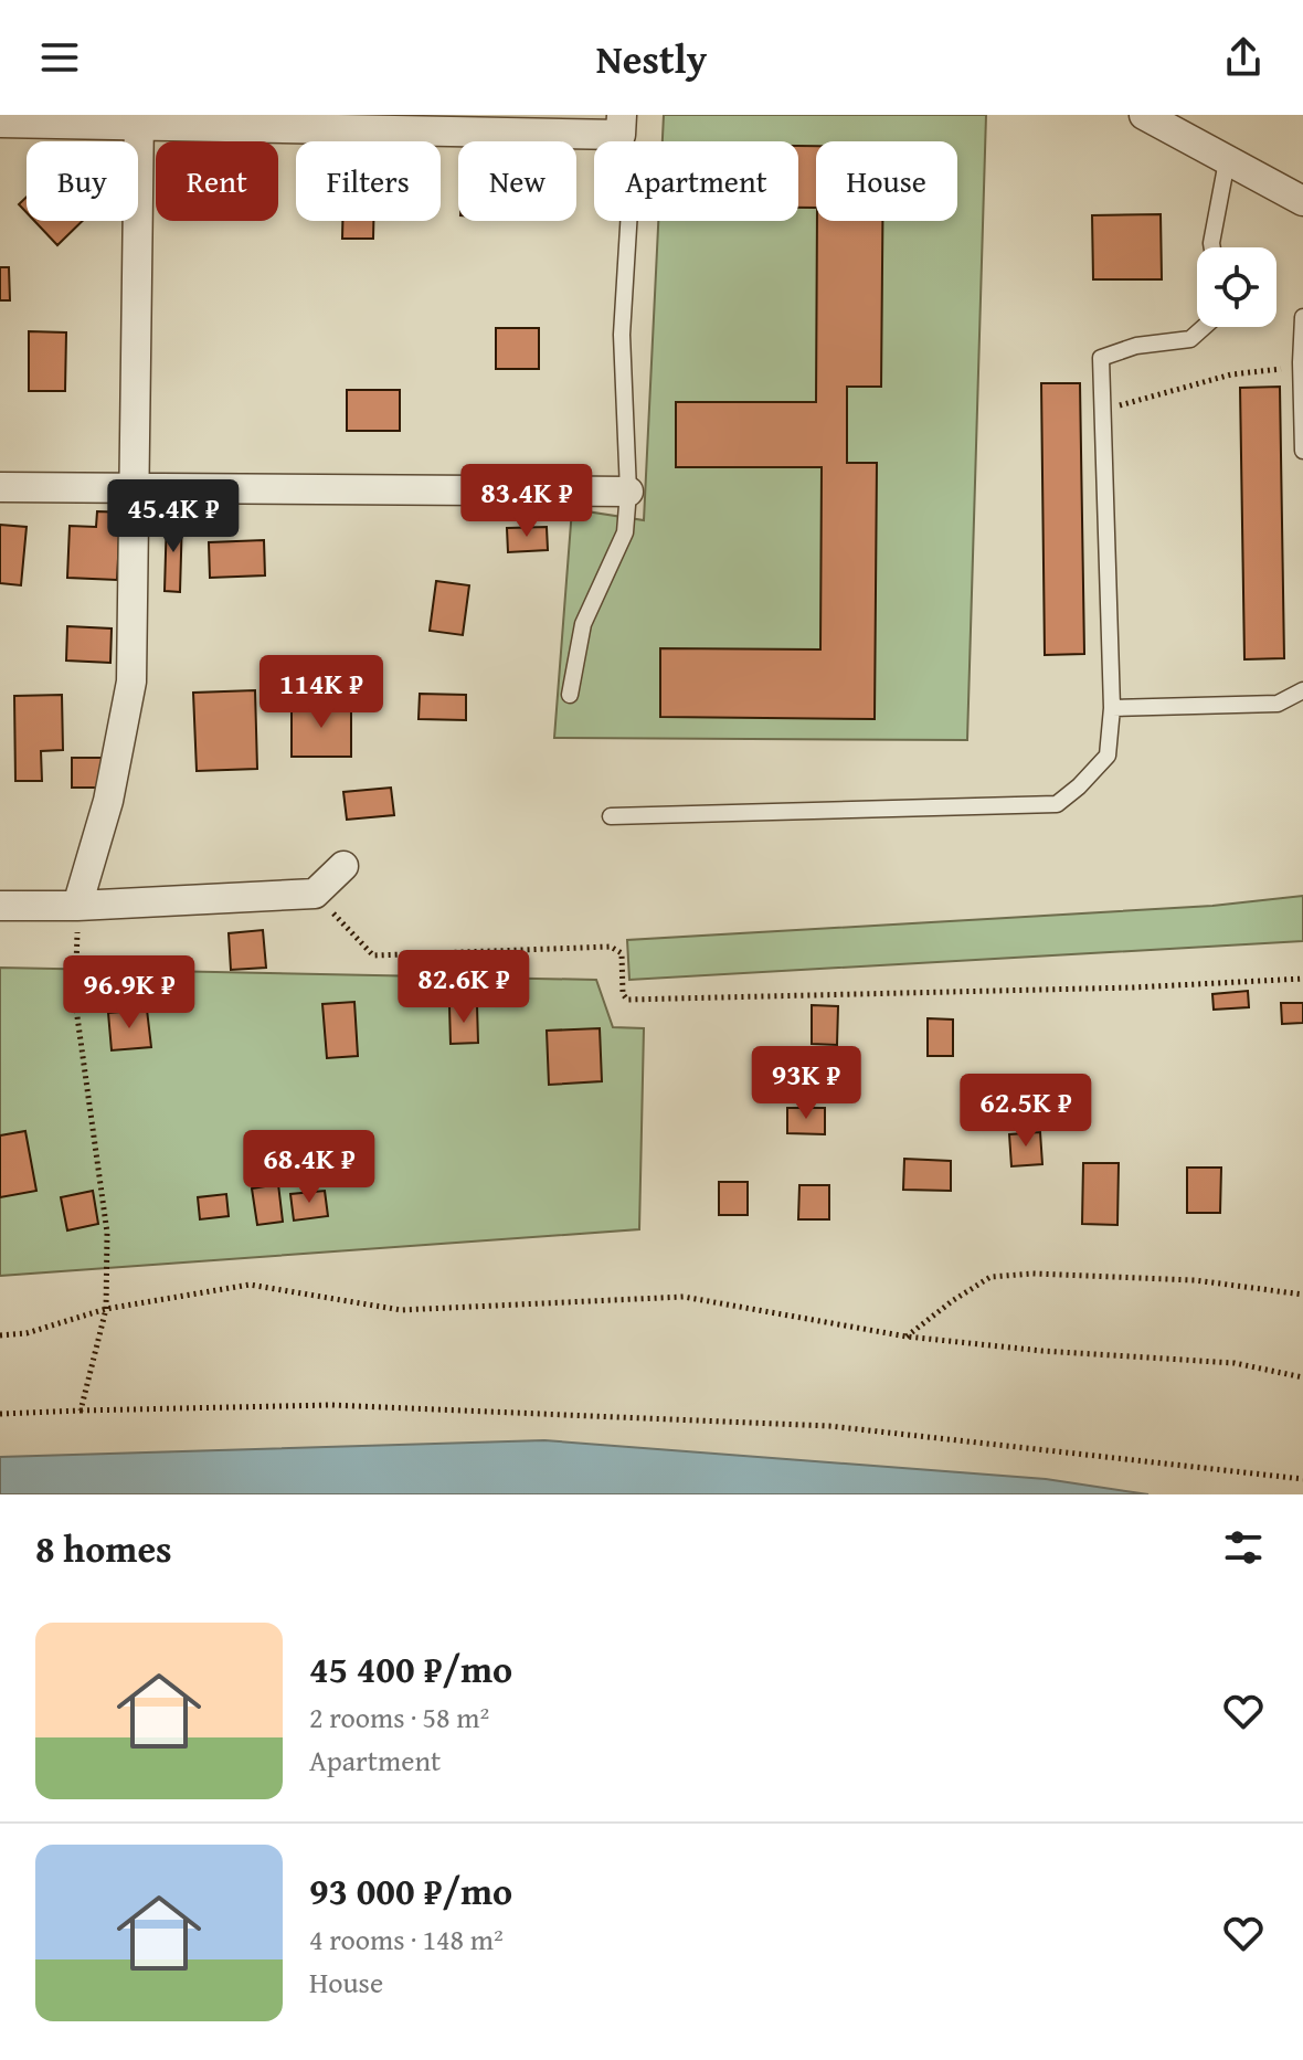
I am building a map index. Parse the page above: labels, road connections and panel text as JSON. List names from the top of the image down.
{
  "page": {
    "header": "Nestly",
    "chip": [
      "Buy",
      "Rent",
      "Filters",
      "New",
      "Apartment",
      "House"
    ],
    "price": [
      "83.4K ₽",
      "45.4K ₽",
      "114K ₽",
      "82.6K ₽",
      "96.9K ₽",
      "93K ₽",
      "62.5K ₽",
      "68.4K ₽"
    ],
    "heading": "8 homes",
    "list": [
      {
        "name": "45 400 ₽/mo",
        "note": "2 rooms · 58 m² · Apartment"
      },
      {
        "name": "93 000 ₽/mo",
        "note": "4 rooms · 148 m² · House"
      }
    ]
  }
}
